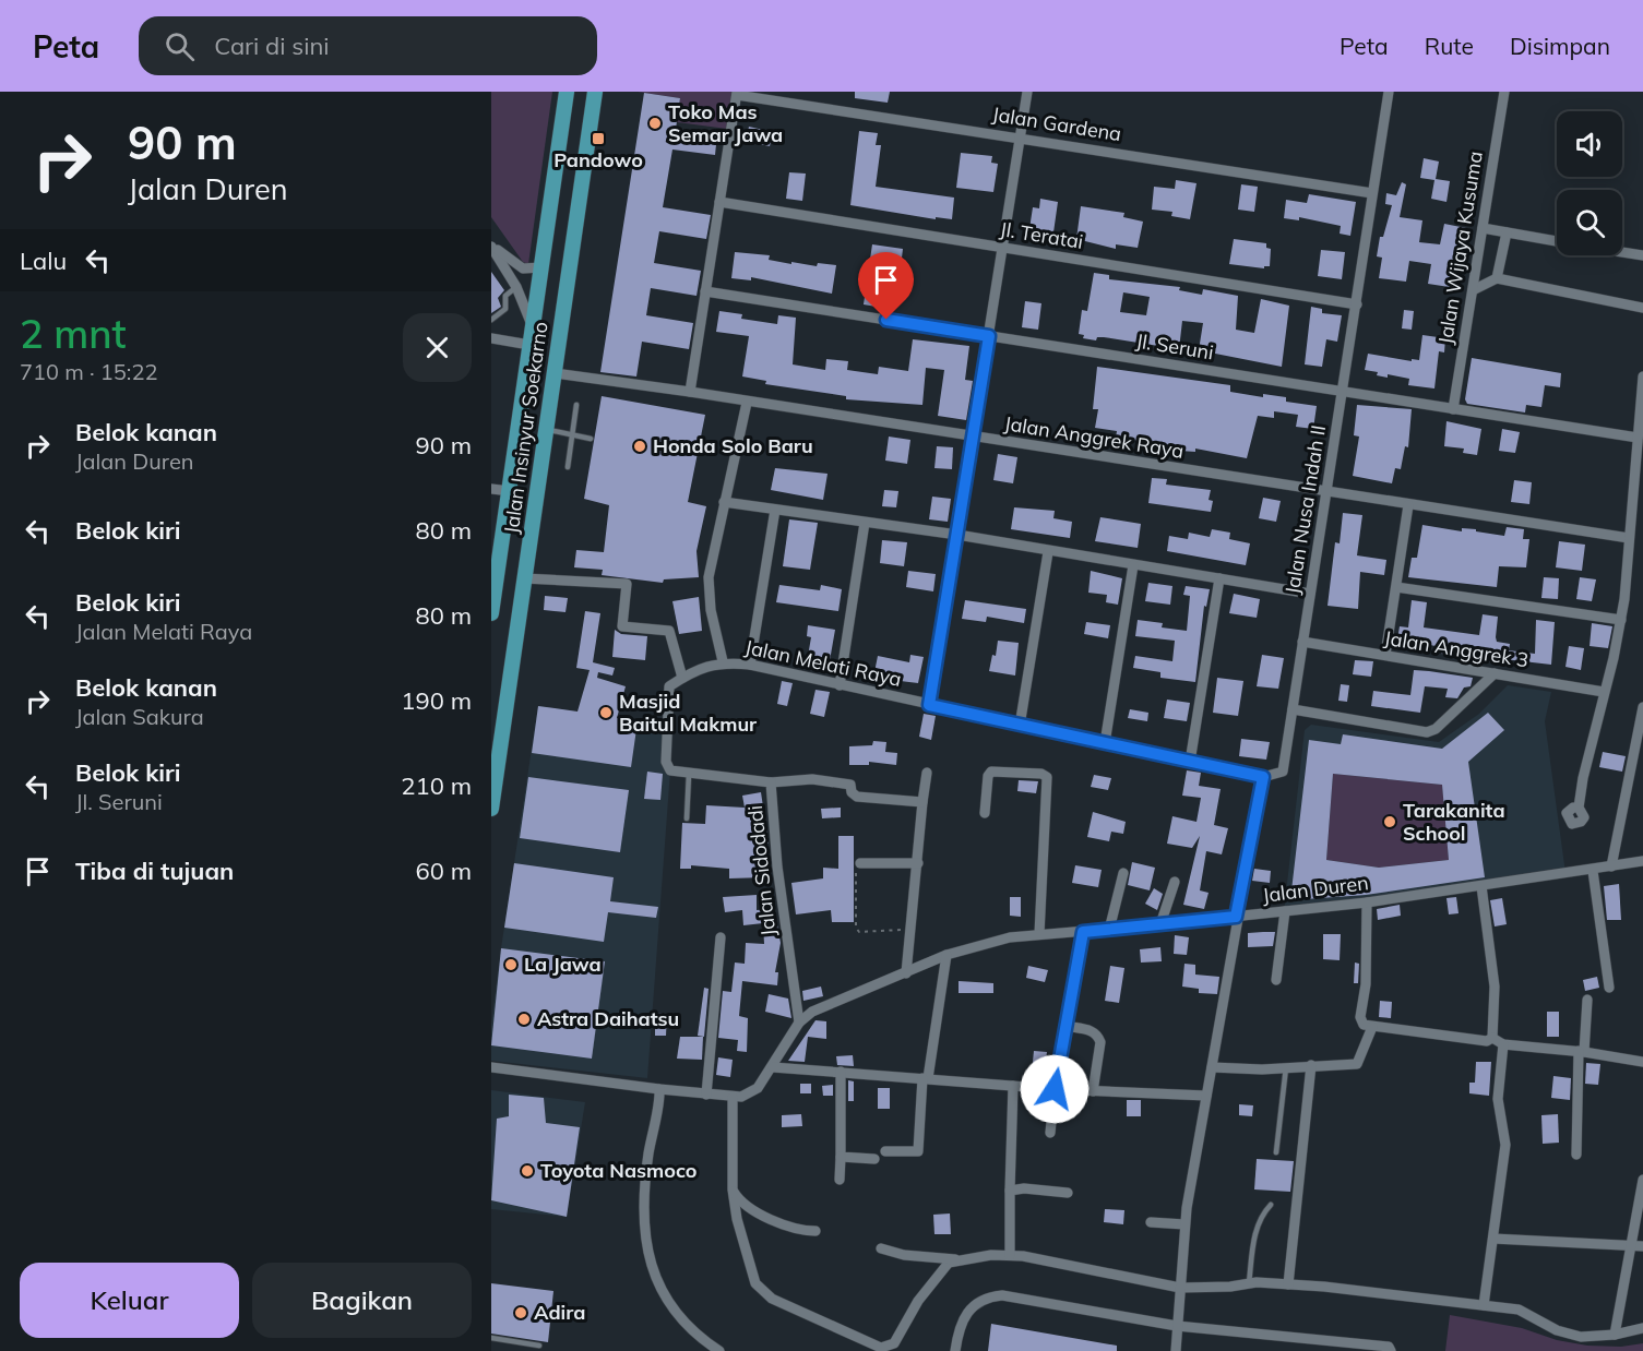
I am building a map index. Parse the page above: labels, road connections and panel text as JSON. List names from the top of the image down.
{
  "streets": {
    "main road": ["Jalan Insinyur Soekarno"],
    "street": [
      "Jalan Gardena",
      "Jl. Teratai",
      "Jalan Wijaya Kusuma",
      "Jl. Seruni",
      "Jalan Anggrek Raya",
      "Jalan Nusa Indah II",
      "Jalan Anggrek 3",
      "Jalan Melati Raya",
      "Jalan Sidodadi",
      "Jalan Duren"
    ]
  },
  "crossings": [
    ["Jalan Gardena", "Jalan Nusa Indah II"],
    ["Jl. Teratai", "Jalan Nusa Indah II"],
    ["Jalan Wijaya Kusuma", "Jl. Seruni"],
    ["Jl. Seruni", "Jalan Nusa Indah II"],
    ["Jalan Insinyur Soekarno", "Jalan Anggrek Raya"],
    ["Jalan Anggrek Raya", "Jalan Nusa Indah II"],
    ["Jalan Nusa Indah II", "Jalan Anggrek 3"],
    ["Jalan Nusa Indah II", "Jalan Melati Raya"],
    ["Jalan Sidodadi", "Jalan Duren"]
  ],
  "places": {
    "other": [
      "Toko Mas Semar Jawa",
      "Honda Solo Baru",
      "Masjid Baitul Makmur",
      "Tarakanita School",
      "La Jawa",
      "Astra Daihatsu",
      "Toyota Nasmoco",
      "Adira"
    ],
    "transit": ["Pandowo"]
  },
  "page": {
    "header": "Peta",
    "search": "Cari di sini",
    "nav": ["Peta", "Rute", "Disimpan"],
    "turn": ["90 m", "Jalan Duren"],
    "then": "Lalu",
    "heading": ["2 mnt", "710 m · 15:22"],
    "list": [
      {
        "name": "Belok kanan",
        "note": "Jalan Duren",
        "value": "90 m"
      },
      {
        "name": "Belok kiri",
        "value": "80 m"
      },
      {
        "name": "Belok kiri",
        "note": "Jalan Melati Raya",
        "value": "80 m"
      },
      {
        "name": "Belok kanan",
        "note": "Jalan Sakura",
        "value": "190 m"
      },
      {
        "name": "Belok kiri",
        "note": "Jl. Seruni",
        "value": "210 m"
      },
      {
        "name": "Tiba di tujuan",
        "value": "60 m"
      }
    ],
    "buttons": ["Keluar", "Bagikan"]
  }
}
